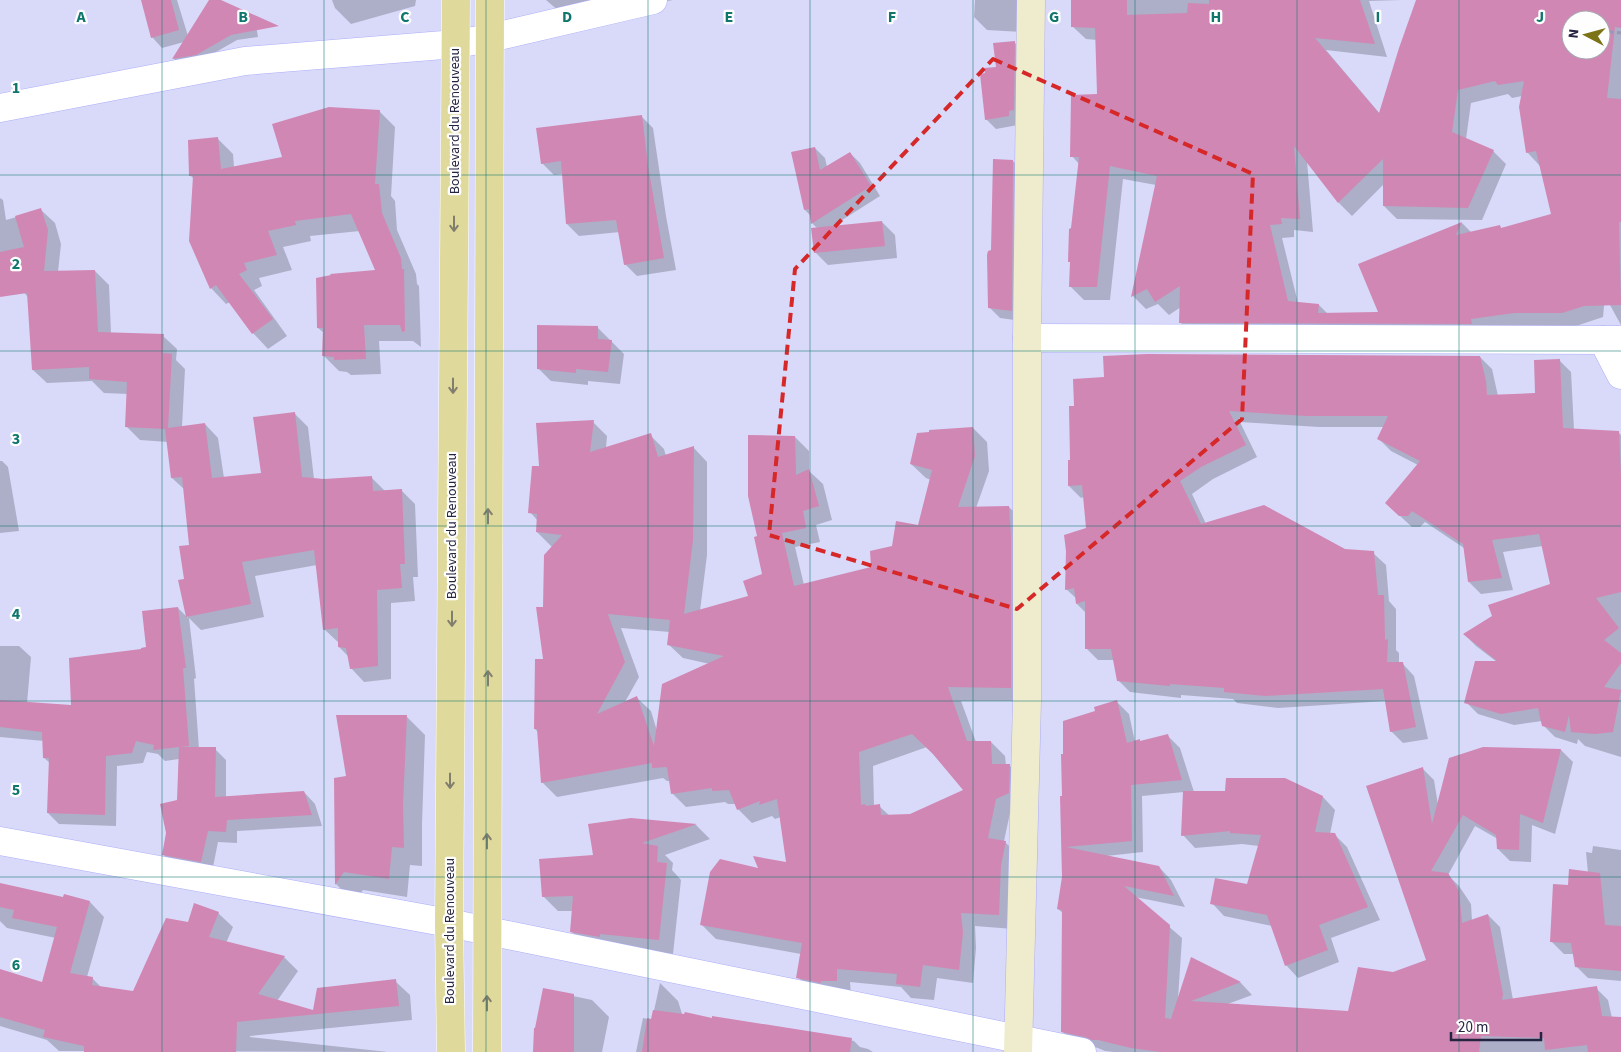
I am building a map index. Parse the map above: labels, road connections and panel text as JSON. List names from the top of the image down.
{
  "streets": {
    "main road": ["Boulevard du Renouveau"]
  },
  "scale_bar": "20 m",
  "north": "left",
  "grid": {
    "columns": [
      "A",
      "B",
      "C",
      "D",
      "E",
      "F",
      "G",
      "H",
      "I",
      "J"
    ],
    "rows": [
      "1",
      "2",
      "3",
      "4",
      "5",
      "6"
    ]
  }
}
